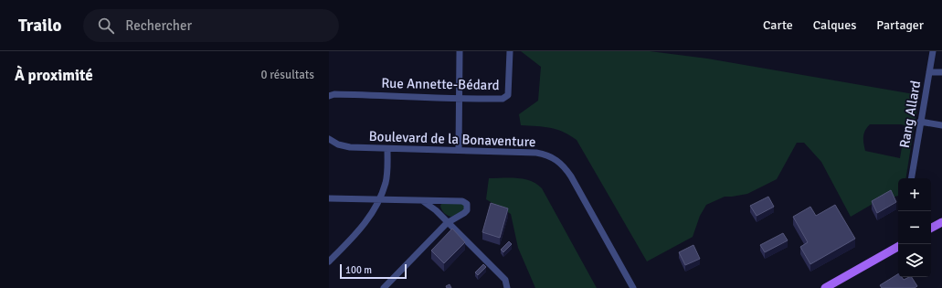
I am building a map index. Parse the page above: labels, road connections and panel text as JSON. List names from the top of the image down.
{
  "streets": {
    "street": ["Rue Annette-Bédard", "Rang Allard", "Boulevard de la Bonaventure"]
  },
  "scale_bar": "100 m",
  "page": {
    "header": "Trailo",
    "search": "Rechercher",
    "nav": ["Carte", "Calques", "Partager"],
    "heading": ["À proximité", "0 résultats"],
    "map_buttons": ["+", "−"],
    "scale": "100 m"
  }
}
